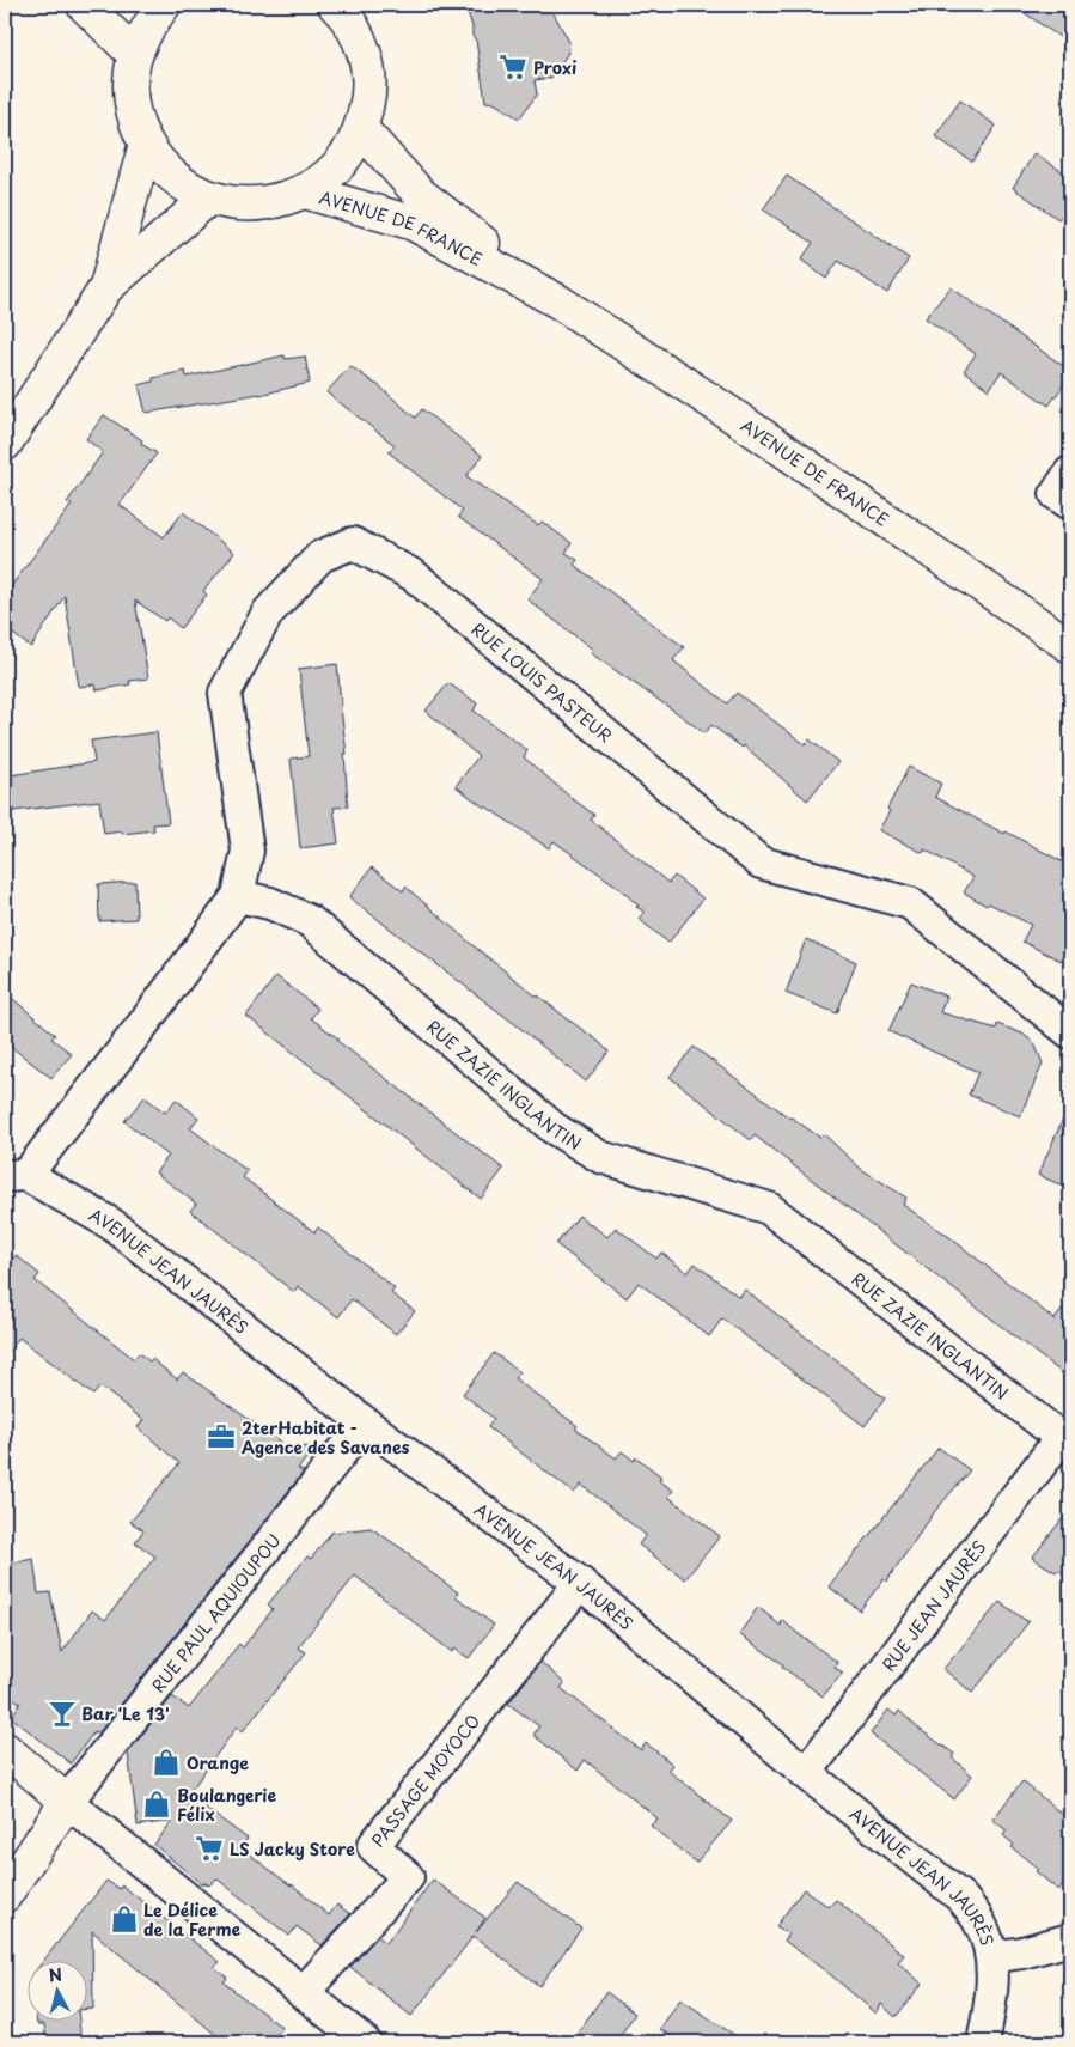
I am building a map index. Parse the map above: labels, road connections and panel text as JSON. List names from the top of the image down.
{
  "streets": {
    "main road": ["AVENUE DE FRANCE"],
    "street": [
      "RUE LOUIS PASTEUR",
      "RUE ZAZIE INGLANTIN",
      "AVENUE JEAN JAURÈS",
      "RUE JEAN JAURÈS",
      "RUE PAUL AQUIOUPOU",
      "PASSAGE MOYOCO"
    ]
  },
  "crossings": [
    ["RUE LOUIS PASTEUR", "RUE ZAZIE INGLANTIN"],
    ["RUE ZAZIE INGLANTIN", "RUE JEAN JAURÈS"],
    ["AVENUE JEAN JAURÈS", "RUE JEAN JAURÈS"],
    ["AVENUE JEAN JAURÈS", "RUE PAUL AQUIOUPOU"],
    ["AVENUE JEAN JAURÈS", "PASSAGE MOYOCO"]
  ],
  "places": {
    "supermarket": ["Proxi", "LS Jacky Store"],
    "office": ["2terHabitat - Agence des Savanes"],
    "bar": ["Bar 'Le 13'"],
    "shop": ["Orange", "Boulangerie Félix", "Le Délice de la Ferme"]
  },
  "north": "top"
}
